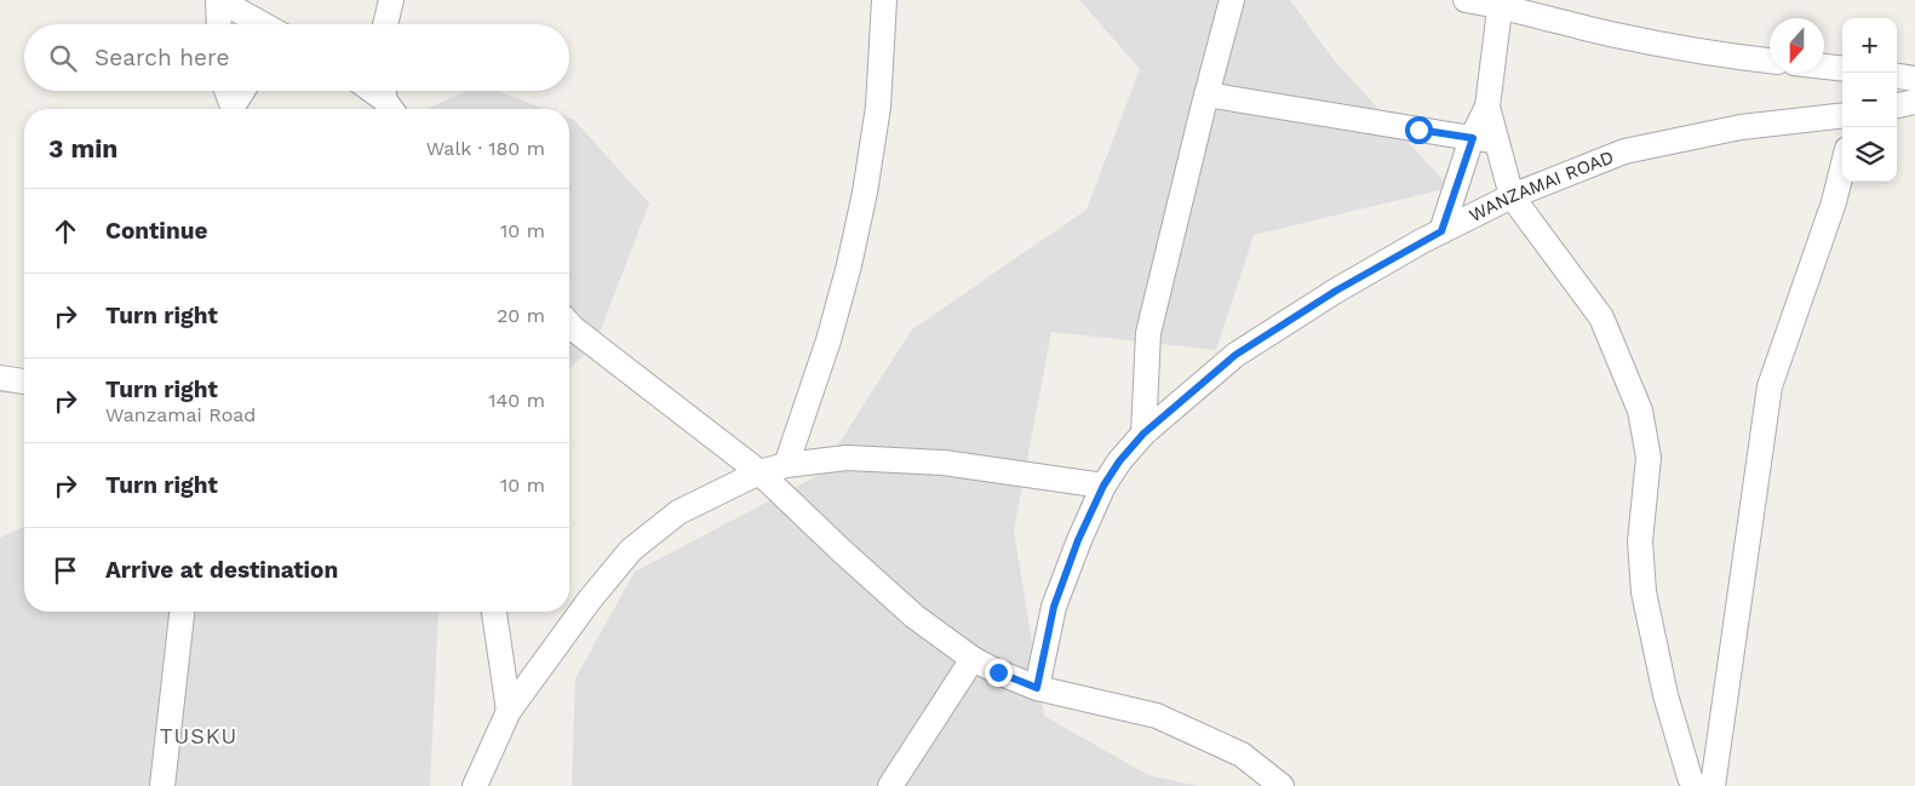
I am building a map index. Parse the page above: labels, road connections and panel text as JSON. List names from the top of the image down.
{
  "streets": {
    "street": ["WANZAMAI ROAD"]
  },
  "districts": ["TUSKU"],
  "north": "bottom",
  "page": {
    "map_buttons": ["+", "−"],
    "search": "Search here",
    "heading": ["3 min", "Walk · 180 m"],
    "list": [
      ["Continue", "10 m"],
      ["Turn right", "20 m"],
      ["Turn right", "Wanzamai Road", "140 m"],
      ["Turn right", "10 m"],
      "Arrive at destination"
    ]
  }
}
